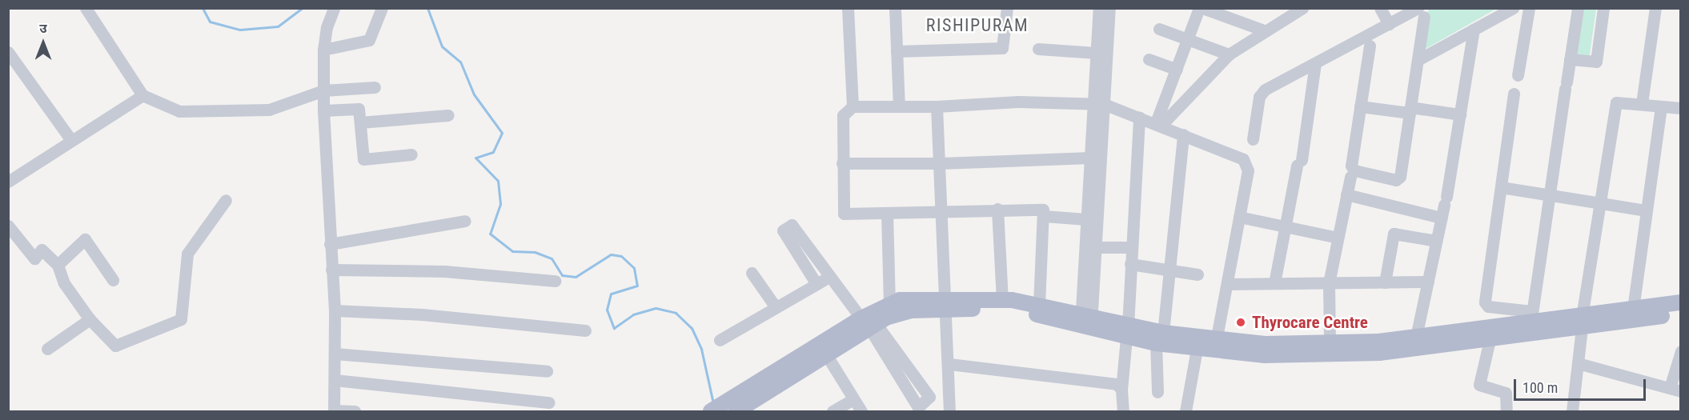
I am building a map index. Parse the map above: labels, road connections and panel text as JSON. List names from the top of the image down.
{
  "districts": ["RISHIPURAM"],
  "places": ["Thyrocare Centre"],
  "scale_bar": "100 m",
  "north": "top"
}
